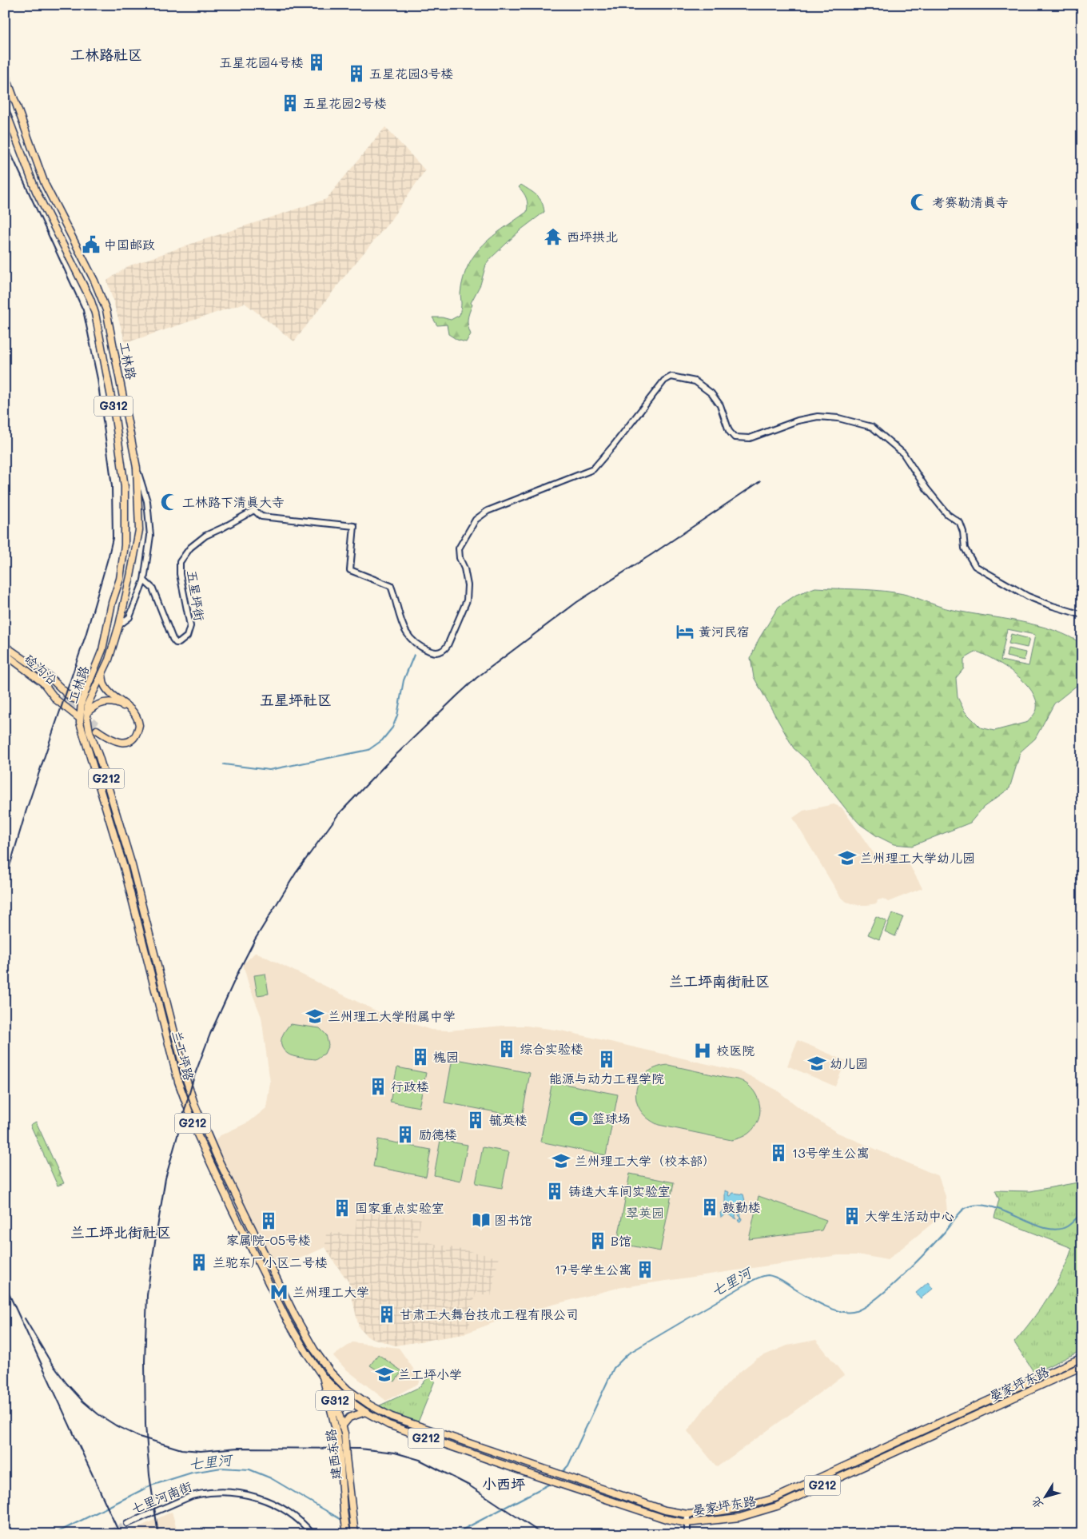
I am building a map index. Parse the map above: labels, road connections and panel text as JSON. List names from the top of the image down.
{
  "streets": {
    "highway": [
      "工林路",
      "G312",
      "硷沟沿",
      "G212",
      "兰工坪路",
      "晏家坪东路",
      "建西东路"
    ],
    "street": ["五星坪街", "七里河南街"]
  },
  "crossings": [
    ["工林路", "硷沟沿"],
    ["工林路", "兰工坪路"],
    ["硷沟沿", "兰工坪路"],
    ["兰工坪路", "晏家坪东路"],
    ["兰工坪路", "建西东路"],
    ["晏家坪东路", "建西东路"]
  ],
  "districts": [
    "工林路社区",
    "五星坪社区",
    "兰工坪南街社区",
    "兰工坪北街社区",
    "小西坪"
  ],
  "water": ["七里河"],
  "parks": ["翠英园"],
  "places": {
    "building": [
      "五星花园4号楼",
      "五星花园3号楼",
      "五星花园2号楼",
      "综合实验楼",
      "槐园",
      "能源与动力工程学院",
      "行政楼",
      "毓英楼",
      "励德楼",
      "13号学生公寓",
      "铸造大车间实验室",
      "鼓勤楼",
      "国家重点实验室",
      "大学生活动中心",
      "家属院-05号楼",
      "B馆",
      "兰驼东厂小区二号楼",
      "17号学生公寓",
      "甘肃工大舞台技术工程有限公司"
    ],
    "mosque": ["考赛勒清真寺", "工林路下清真大寺"],
    "temple": ["西坪拱北"],
    "public building": ["中国邮政"],
    "hotel": ["黄河民宿"],
    "school or university": [
      "兰州理工大学幼儿园",
      "兰州理工大学附属中学",
      "幼儿园",
      "兰州理工大学（校本部）",
      "兰工坪小学"
    ],
    "hospital": ["校医院"],
    "sports": ["篮球场"],
    "library": ["图书馆"],
    "metro station": ["兰州理工大学"]
  },
  "north": "bottom left"
}
